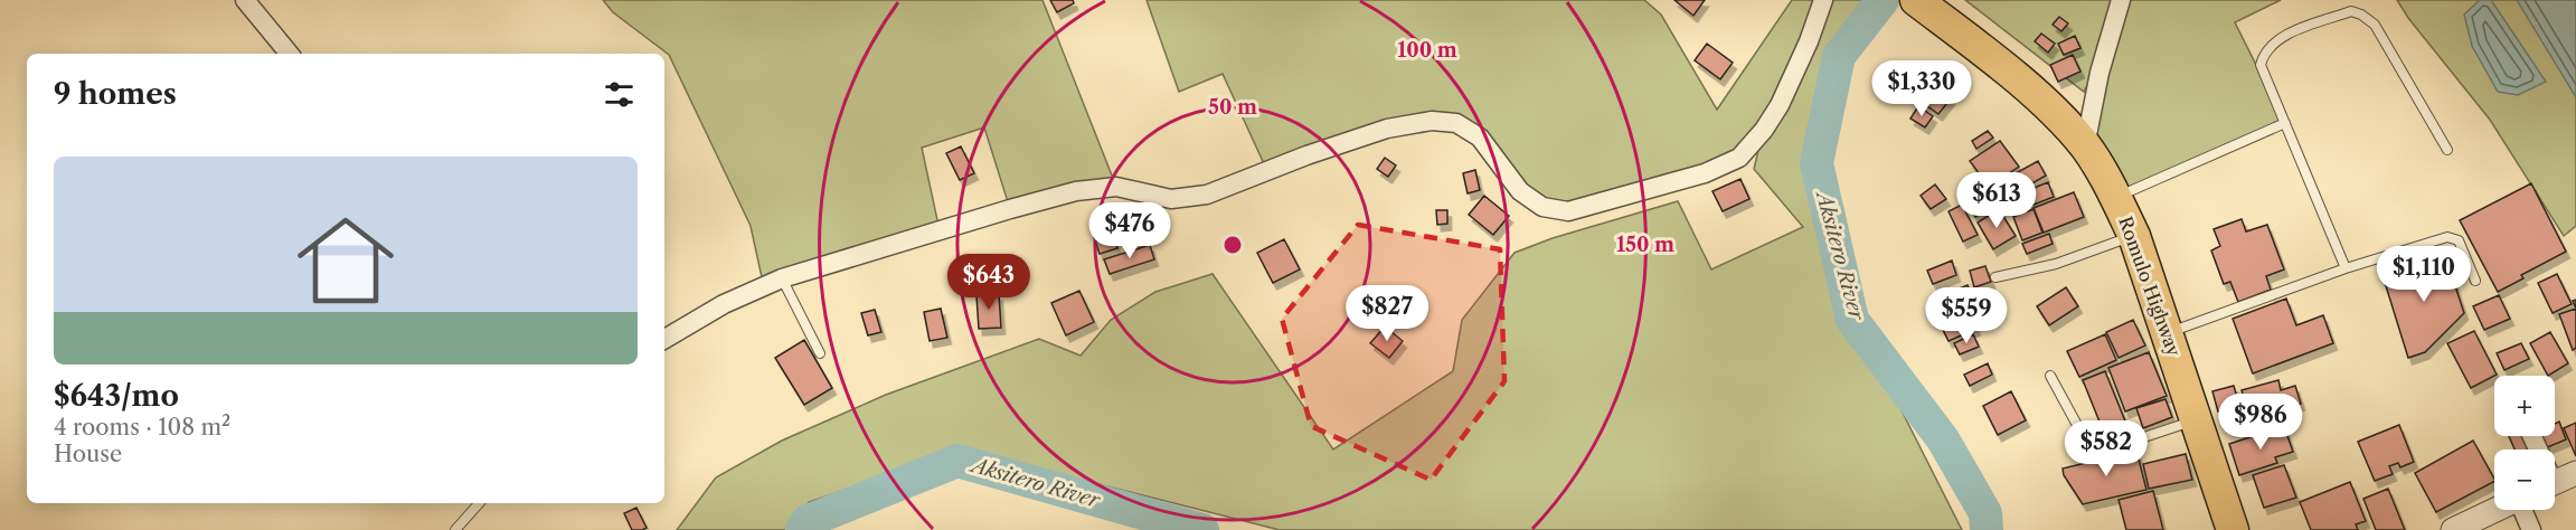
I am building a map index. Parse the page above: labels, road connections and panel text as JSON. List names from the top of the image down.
{
  "streets": {
    "highway": ["Romulo Highway"]
  },
  "water": ["Aksitero River"],
  "page": {
    "heading": "9 homes",
    "price": [
      "$1,330",
      "$613",
      "$476",
      "$1,110",
      "$643",
      "$827",
      "$559",
      "$986",
      "$582"
    ],
    "list": [
      {
        "name": "$643/mo",
        "note": "4 rooms · 108 m² · House"
      }
    ],
    "map_buttons": ["+", "−"]
  },
  "rings": ["100 m", "50 m", "150 m"]
}
